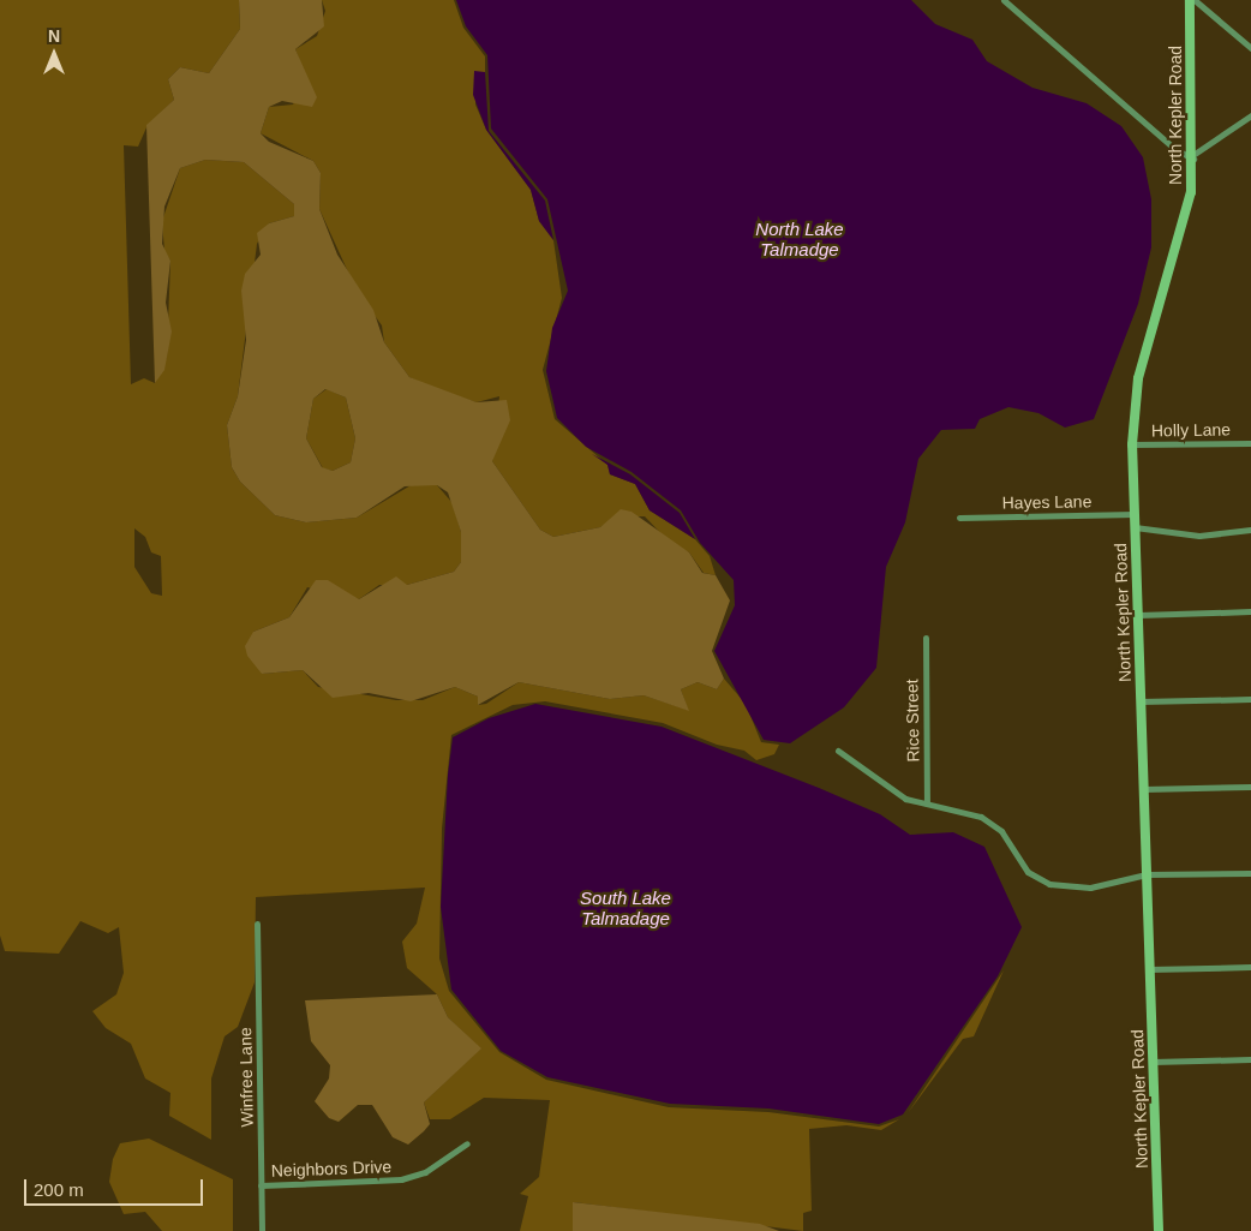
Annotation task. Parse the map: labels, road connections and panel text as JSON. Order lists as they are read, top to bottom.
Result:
{
  "streets": {
    "main road": ["North Kepler Road"],
    "street": [
      "Holly Lane",
      "Hayes Lane",
      "Rice Street",
      "Winfree Lane",
      "Neighbors Drive"
    ]
  },
  "crossings": [
    ["North Kepler Road", "Holly Lane"],
    ["North Kepler Road", "Hayes Lane"],
    ["Winfree Lane", "Neighbors Drive"]
  ],
  "water": ["North Lake Talmadge", "South Lake Talmadage"],
  "scale_bar": "200 m",
  "north": "top"
}
